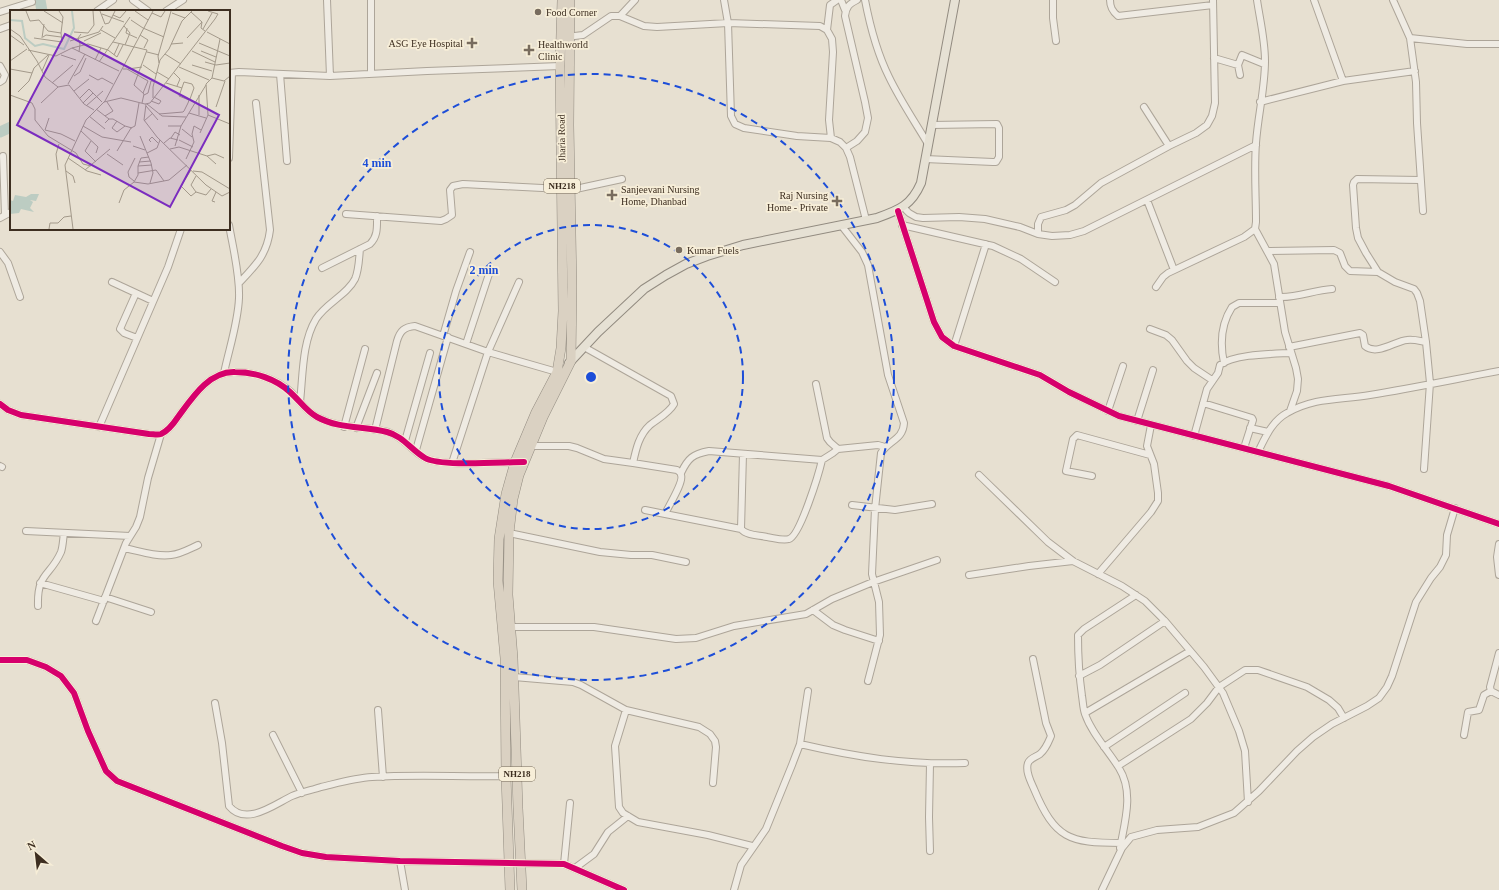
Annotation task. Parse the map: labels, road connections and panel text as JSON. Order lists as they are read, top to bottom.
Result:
{
  "streets": {
    "highway": ["Jharia Road", "NH218"]
  },
  "crossings": [
    ["Jharia Road", "NH218"]
  ],
  "places": {
    "other": ["Food Corner", "Kumar Fuels"],
    "health": [
      "ASG Eye Hospital",
      "Healthworld Clinic",
      "Sanjeevani Nursing Home, Dhanbad",
      "Raj Nursing Home - Private"
    ]
  },
  "north": "top left",
  "rings": ["4 min", "2 min"]
}
